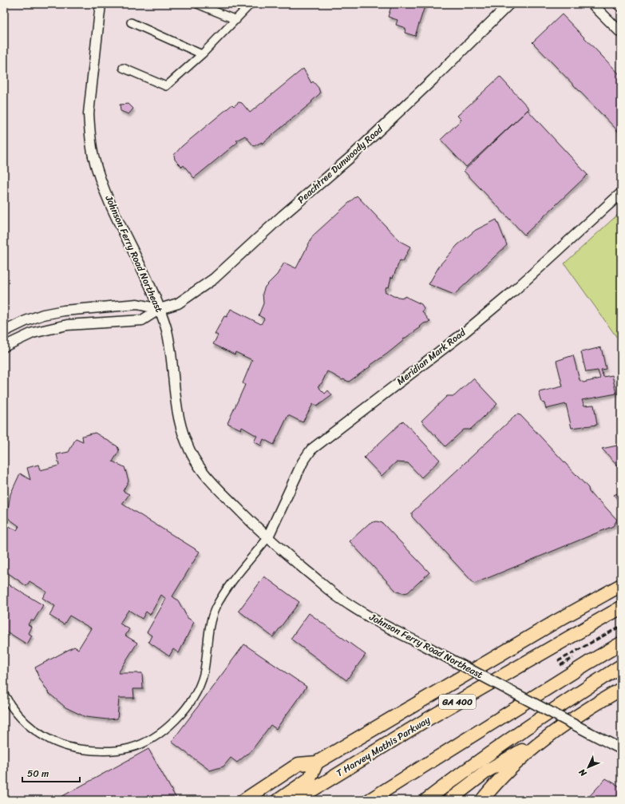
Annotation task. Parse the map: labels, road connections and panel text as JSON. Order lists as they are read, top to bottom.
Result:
{
  "streets": {
    "highway": ["GA 400", "T Harvey Mathis Parkway"],
    "main road": ["Peachtree Dunwoody Road", "Johnson Ferry Road Northeast", "Meridian Mark Road"]
  },
  "crossings": [
    ["Peachtree Dunwoody Road", "Johnson Ferry Road Northeast"],
    ["Johnson Ferry Road Northeast", "Meridian Mark Road"]
  ],
  "scale_bar": "50 m",
  "north": "bottom left"
}
